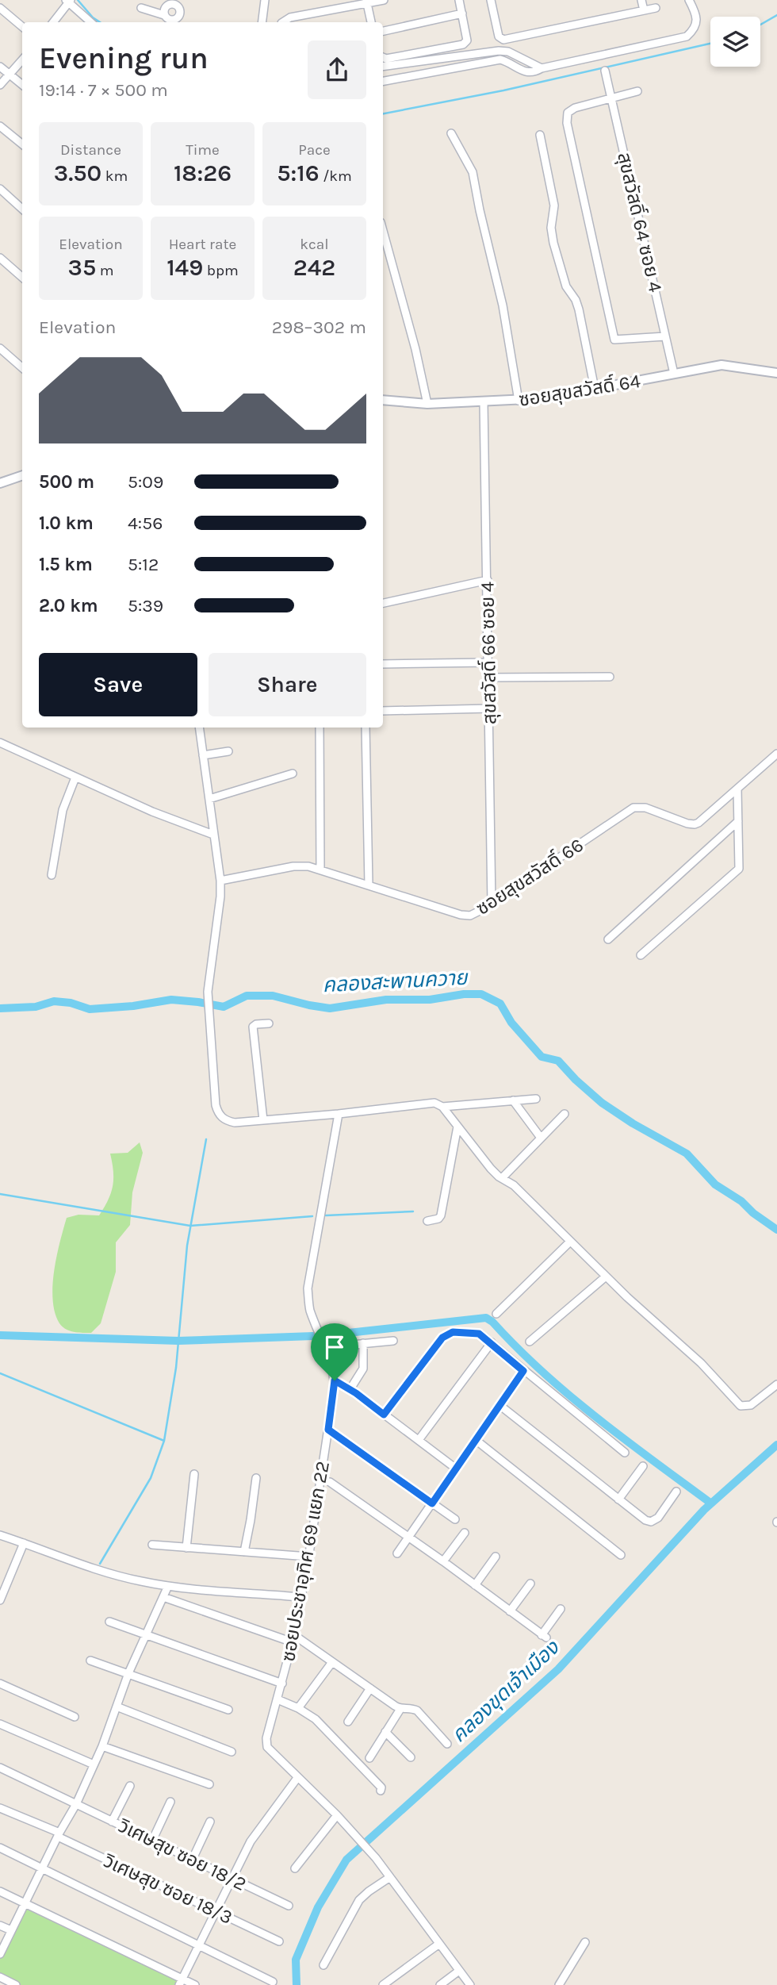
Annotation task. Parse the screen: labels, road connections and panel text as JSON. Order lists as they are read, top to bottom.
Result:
{
  "streets": {
    "street": [
      "สุขสวัสดิ์ 64 ซอย 4",
      "ซอยสุขสวัสดิ์ 64",
      "สุขสวัสดิ์ 66 ซอย 4",
      "ซอยสุขสวัสดิ์ 66",
      "ซอยประชาอุทิศ 69 แยก 22",
      "วิเศษสุข ซอย 18/2",
      "วิเศษสุข ซอย 18/3"
    ]
  },
  "crossings": [
    ["สุขสวัสดิ์ 64 ซอย 4", "ซอยสุขสวัสดิ์ 64"],
    ["ซอยสุขสวัสดิ์ 64", "สุขสวัสดิ์ 66 ซอย 4"],
    ["สุขสวัสดิ์ 66 ซอย 4", "ซอยสุขสวัสดิ์ 66"]
  ],
  "water": ["คลองสะพานควาย", "คลองขุดเจ้าเมือง"],
  "page": {
    "heading": ["Evening run", "19:14 · 7 × 500 m"],
    "stats": [
      ["Distance", "3.50 km"],
      ["Time", "18:26"],
      ["Pace", "5:16 /km"],
      ["Elevation", "35 m"],
      ["Heart rate", "149 bpm"],
      ["kcal", "242"]
    ],
    "chart": ["Elevation", "298–302 m"],
    "list": [
      {
        "name": "500 m",
        "note": "5:09"
      },
      {
        "name": "1.0 km",
        "note": "4:56"
      },
      {
        "name": "1.5 km",
        "note": "5:12"
      },
      {
        "name": "2.0 km",
        "note": "5:39"
      }
    ],
    "buttons": ["Save", "Share"]
  }
}
